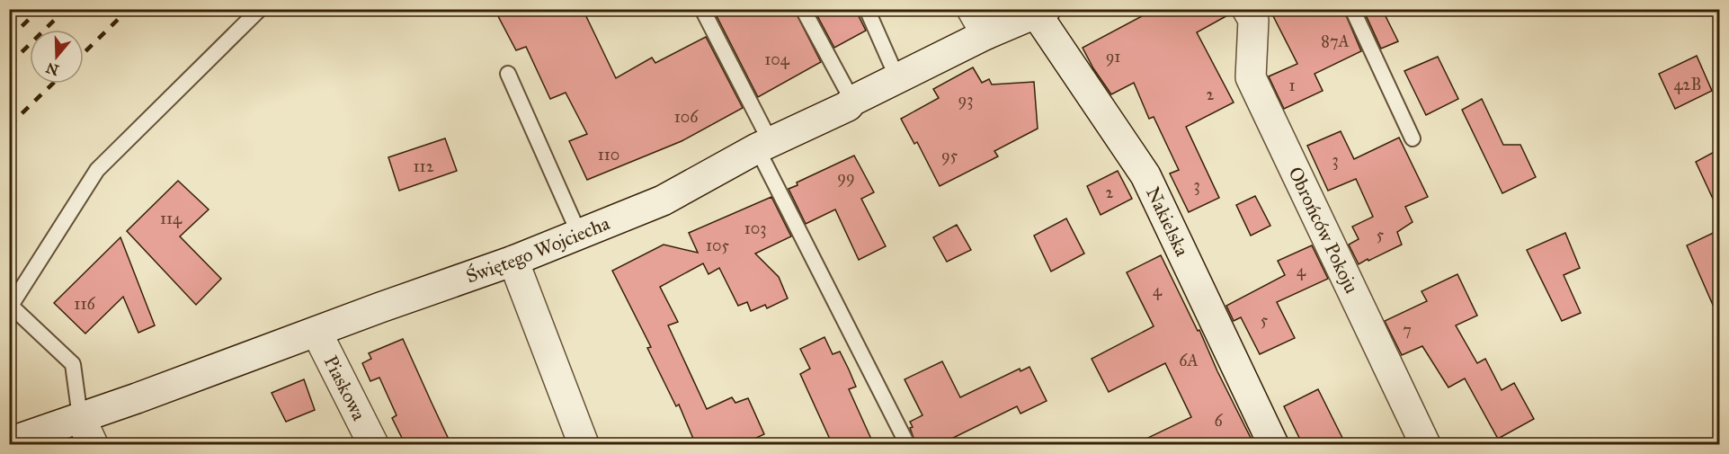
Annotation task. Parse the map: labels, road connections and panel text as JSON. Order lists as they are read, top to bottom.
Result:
{
  "streets": {
    "street": [
      "Nakielska",
      "Obrońców Pokoju",
      "Świętego Wojciecha",
      "Piaskowa"
    ]
  },
  "crossings": [
    ["Nakielska", "Świętego Wojciecha"],
    ["Świętego Wojciecha", "Piaskowa"]
  ],
  "house_numbers": [
    "87A",
    "91",
    "104",
    "42B",
    "1",
    "2",
    "93",
    "106",
    "110",
    "95",
    "3",
    "112",
    "99",
    "3",
    "2",
    "114",
    "103",
    "5",
    "105",
    "4",
    "4",
    "116",
    "5",
    "7",
    "6A",
    "6"
  ],
  "north": "bottom"
}
